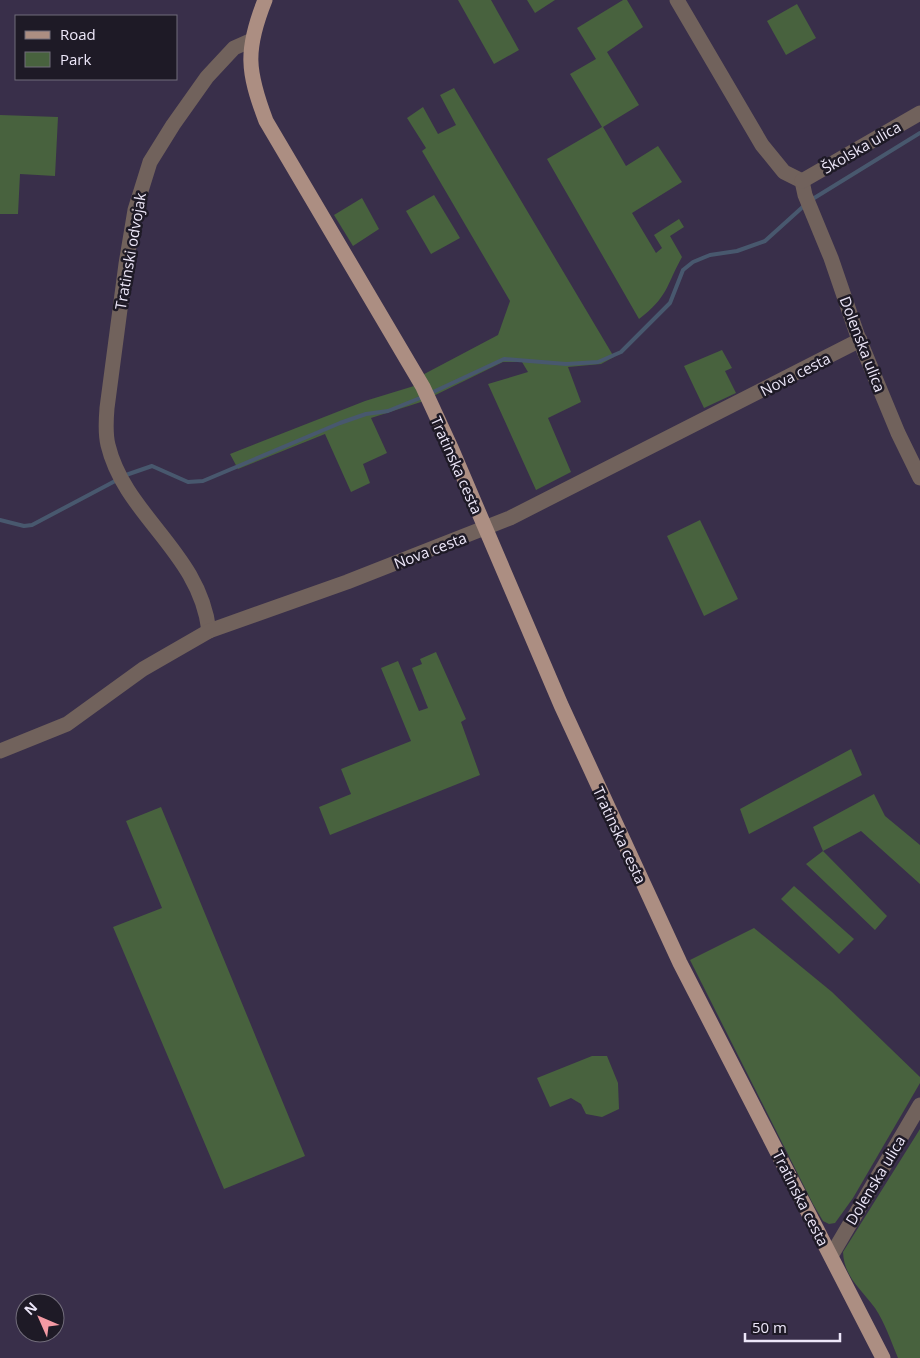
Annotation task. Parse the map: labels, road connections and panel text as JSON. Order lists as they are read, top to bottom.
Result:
{
  "streets": {
    "main road": ["Tratinska cesta"],
    "street": [
      "Školska ulica",
      "Tratinski odvojak",
      "Dolenska ulica",
      "Nova cesta"
    ]
  },
  "crossings": [
    ["Školska ulica", "Dolenska ulica"],
    ["Tratinski odvojak", "Nova cesta"],
    ["Tratinski odvojak", "Tratinska cesta"],
    ["Dolenska ulica", "Nova cesta"],
    ["Dolenska ulica", "Tratinska cesta"],
    ["Nova cesta", "Tratinska cesta"]
  ],
  "legend": ["Road", "Park"],
  "scale_bar": "50 m",
  "north": "top left"
}
